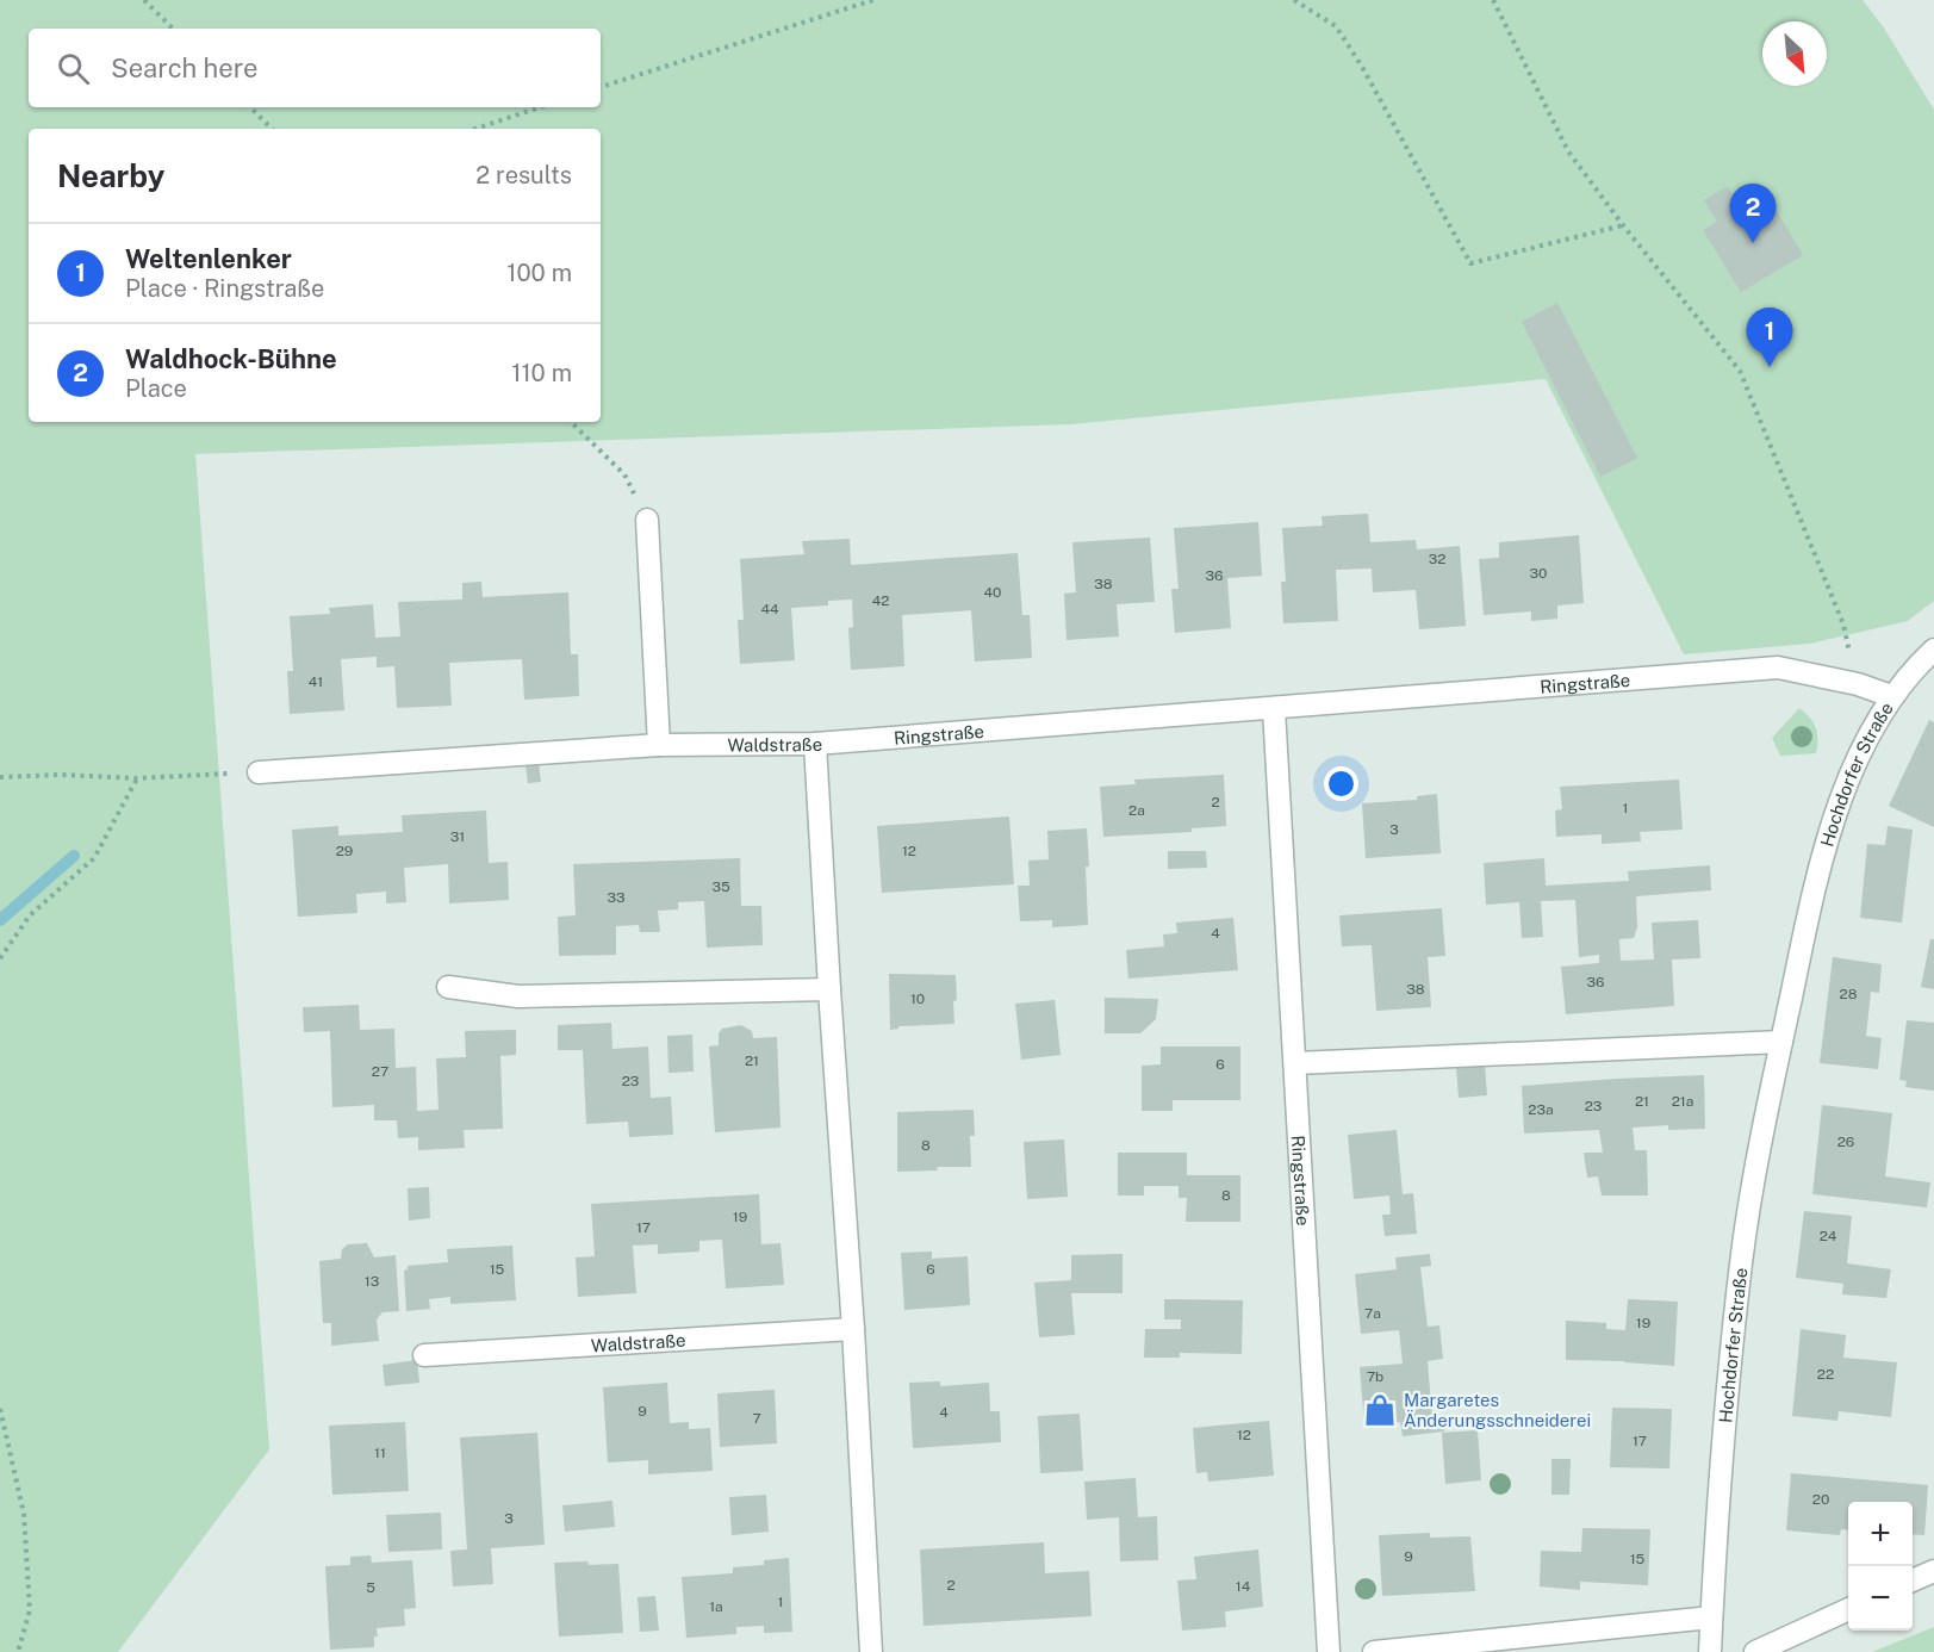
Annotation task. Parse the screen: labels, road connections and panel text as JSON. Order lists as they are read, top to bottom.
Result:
{
  "streets": {
    "street": ["Ringstraße", "Waldstraße", "Hochdorfer Straße"]
  },
  "crossings": [
    ["Ringstraße", "Waldstraße"],
    ["Ringstraße", "Hochdorfer Straße"]
  ],
  "places": {
    "shop": ["Margaretes Änderungsschneiderei"]
  },
  "house_numbers": [
    "32",
    "30",
    "36",
    "38",
    "40",
    "42",
    "44",
    "41",
    "2",
    "1",
    "2a",
    "3",
    "31",
    "29",
    "12",
    "35",
    "33",
    "4",
    "36",
    "38",
    "28",
    "10",
    "21",
    "6",
    "27",
    "23",
    "21",
    "21a",
    "23",
    "23a",
    "26",
    "8",
    "8",
    "19",
    "17",
    "24",
    "15",
    "6",
    "13",
    "7a",
    "19",
    "22",
    "7b",
    "9",
    "4",
    "7",
    "12",
    "17",
    "11",
    "20",
    "3",
    "9",
    "15",
    "2",
    "14",
    "5",
    "1",
    "1a"
  ],
  "north": "bottom right",
  "page": {
    "search": "Search here",
    "heading": ["Nearby", "2 results"],
    "pins": ["2", "1"],
    "list": [
      {
        "mark": "1",
        "name": "Weltenlenker",
        "note": "Place · Ringstraße",
        "value": "100 m"
      },
      {
        "mark": "2",
        "name": "Waldhock-Bühne",
        "note": "Place",
        "value": "110 m"
      }
    ],
    "map_buttons": ["+", "−"]
  }
}
